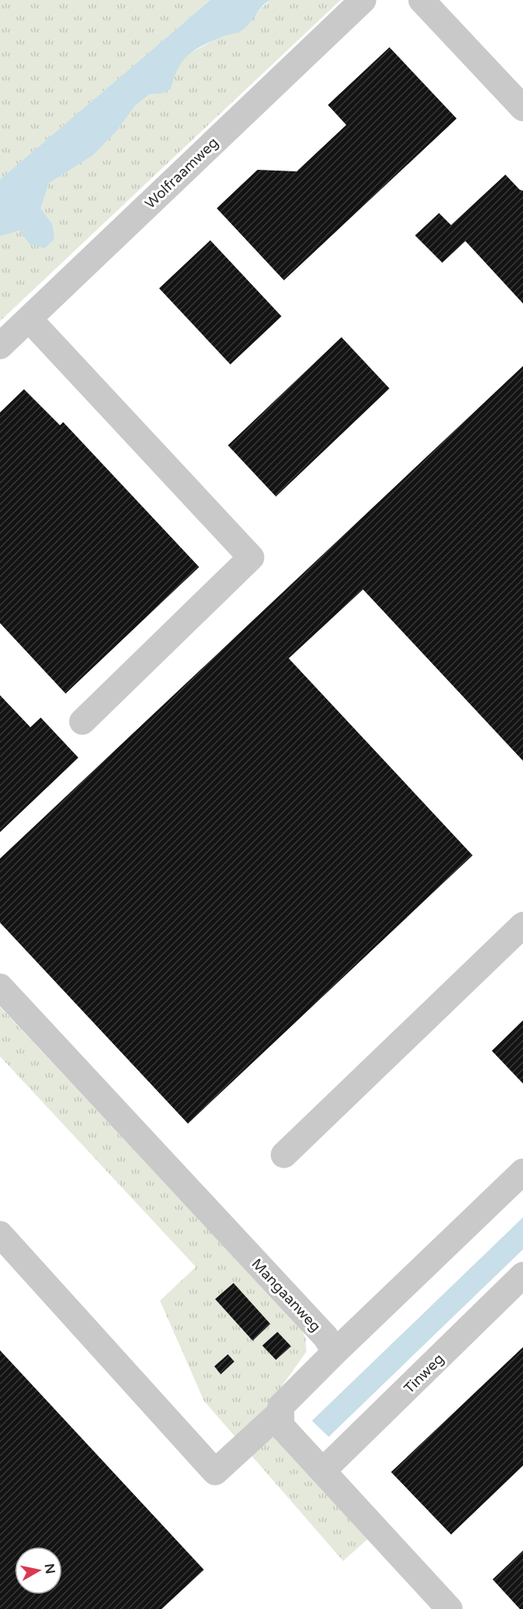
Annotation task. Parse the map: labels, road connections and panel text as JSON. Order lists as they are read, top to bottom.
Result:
{
  "streets": {
    "street": ["Wolfraamweg", "Mangaanweg", "Tinweg"]
  },
  "north": "right"
}
